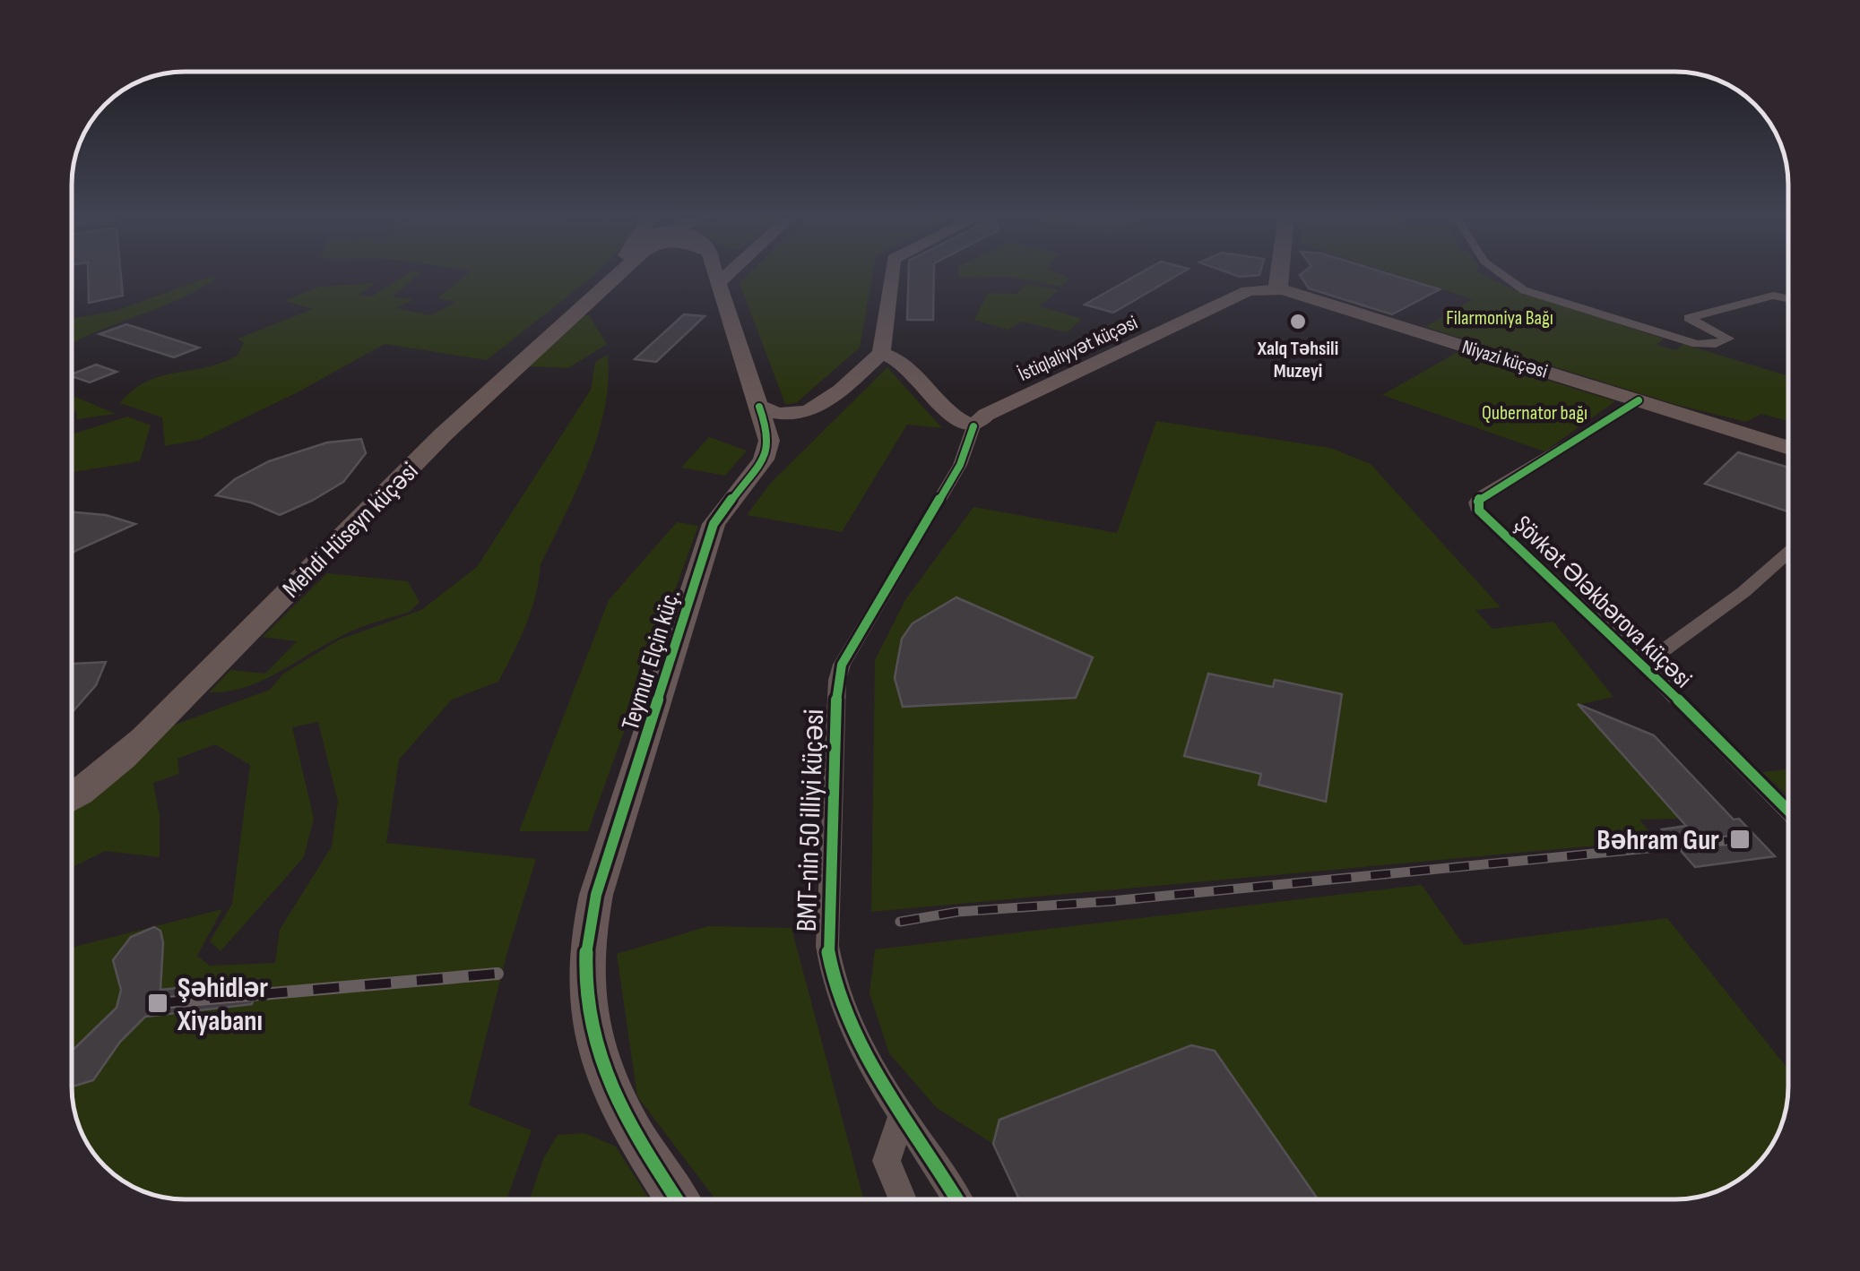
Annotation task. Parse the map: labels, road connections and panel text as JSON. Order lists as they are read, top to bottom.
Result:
{
  "streets": {
    "main road": [
      "İstiqlaliyyət küçəsi",
      "Niyazi küçəsi",
      "Mehdi Hüseyn küçəsi",
      "Teymur Elçin küç."
    ],
    "street": ["Şövkət Ələkbərova küçəsi", "BMT-nin 50 illiyi küçəsi"]
  },
  "crossings": [
    ["İstiqlaliyyət küçəsi", "Niyazi küçəsi"],
    ["İstiqlaliyyət küçəsi", "BMT-nin 50 illiyi küçəsi"],
    ["Niyazi küçəsi", "Şövkət Ələkbərova küçəsi"]
  ],
  "parks": ["Filarmoniya Bağı", "Qubernator bağı"],
  "places": {
    "other": ["Xalq Təhsili Muzeyi"],
    "transit": ["Bəhram Gur", "Şəhidlər Xiyabanı"]
  }
}
